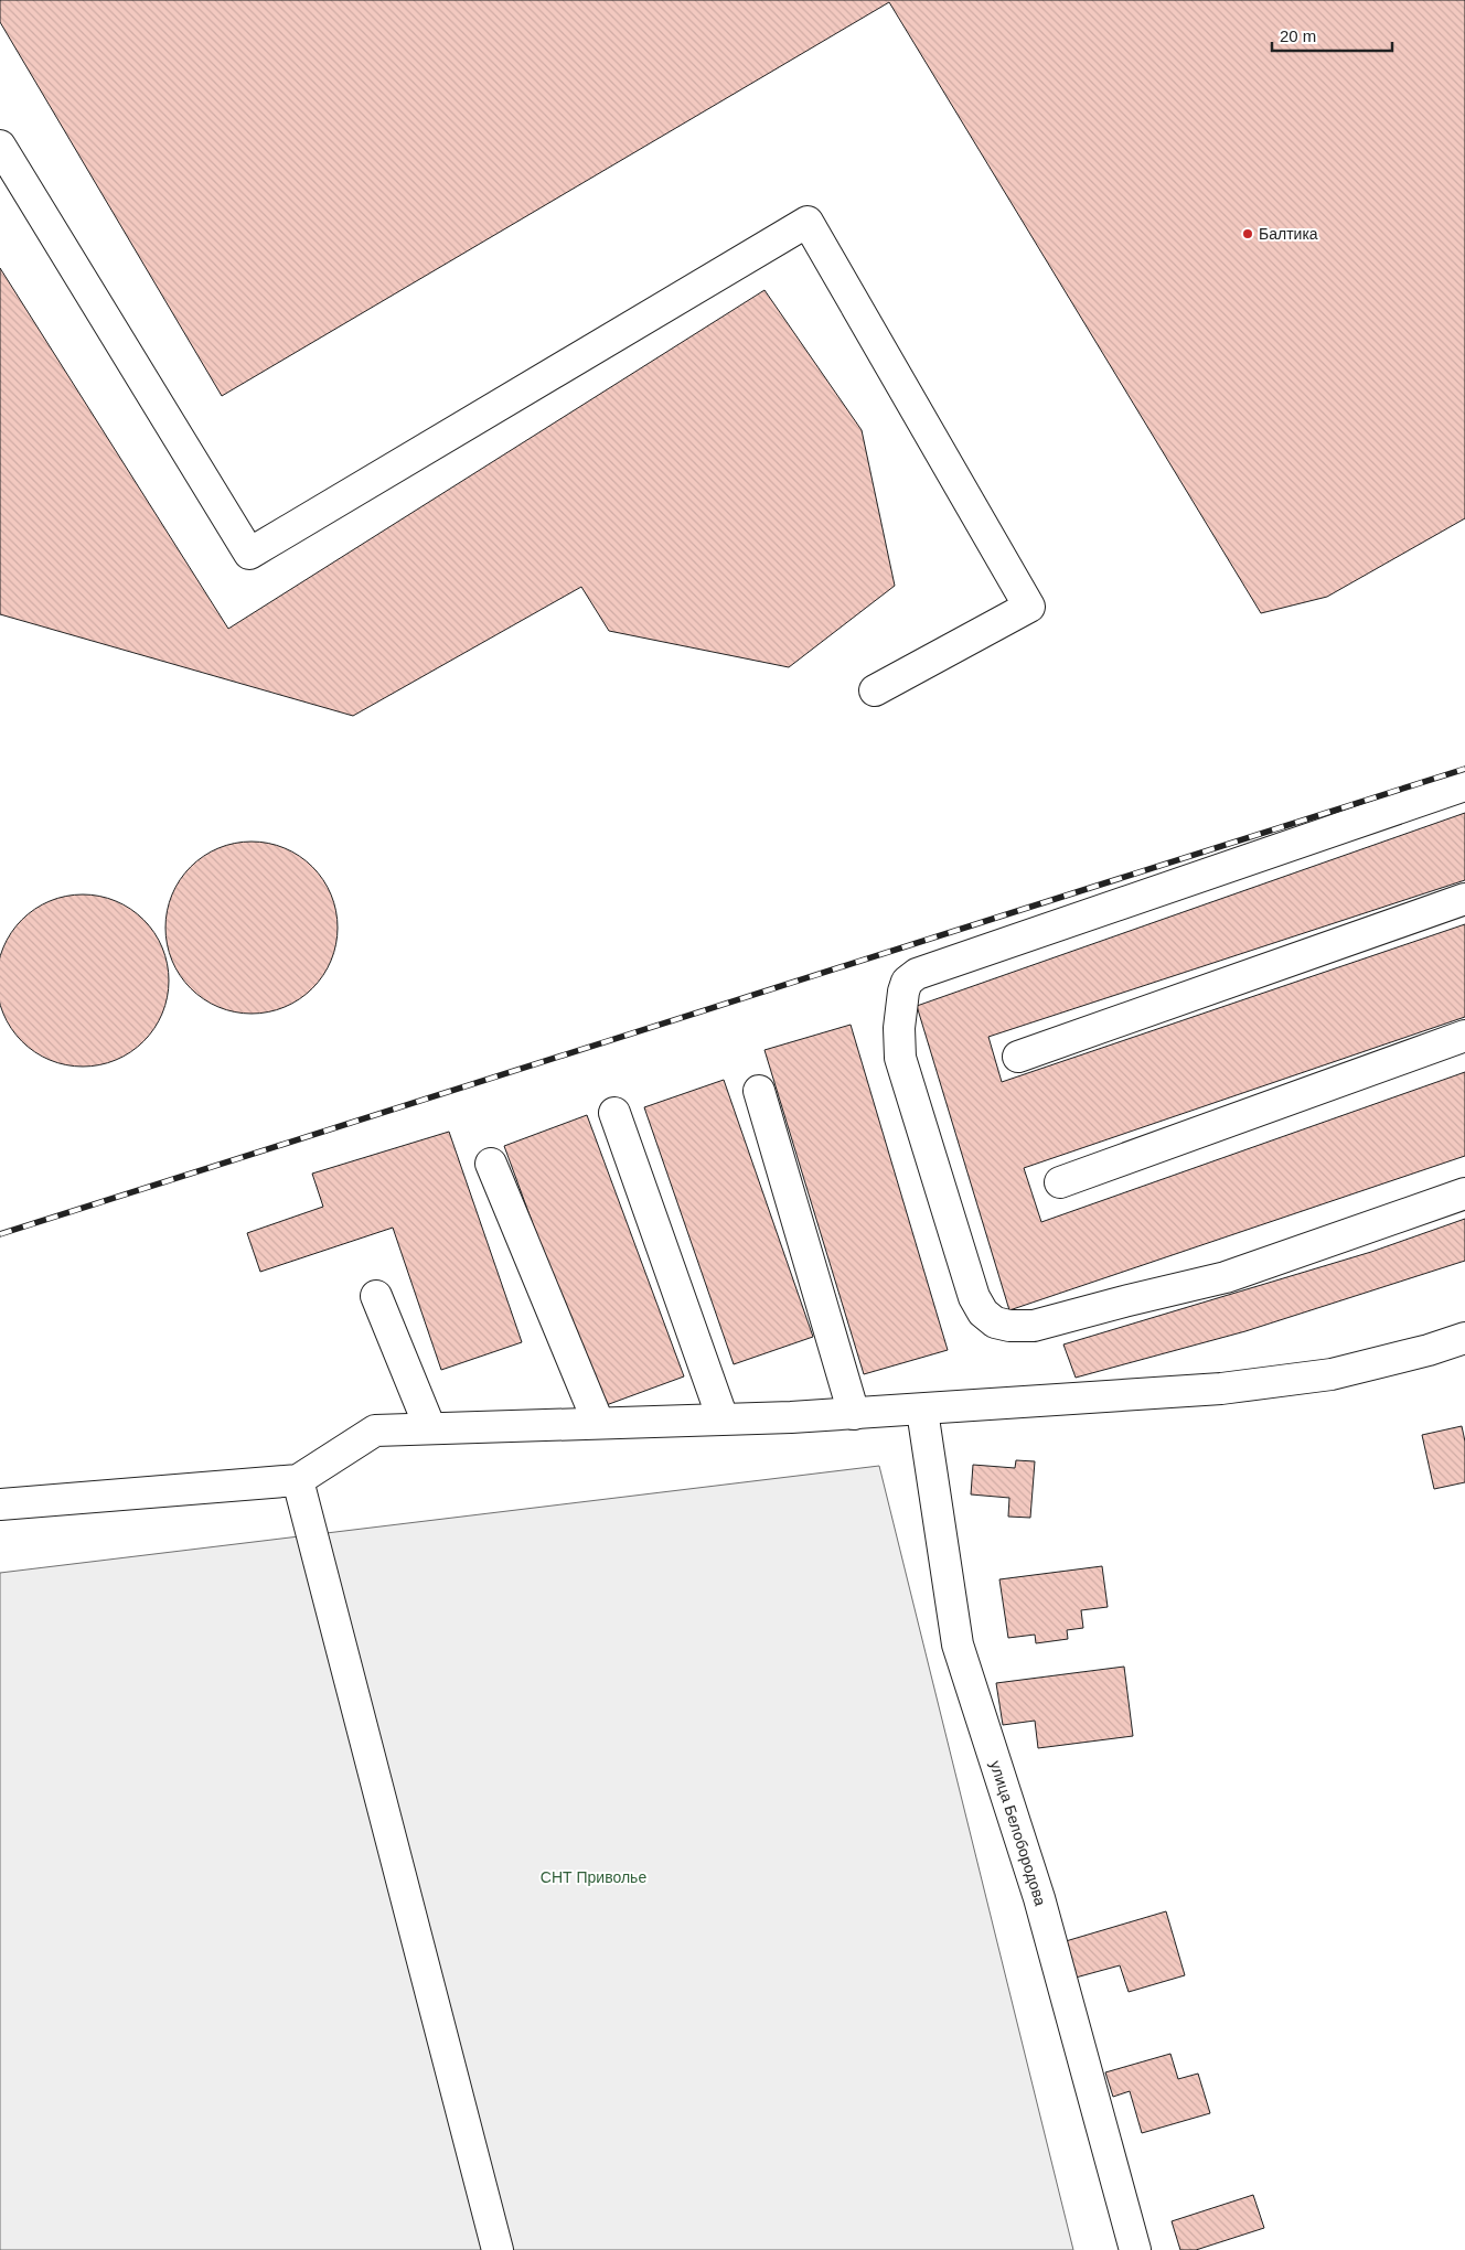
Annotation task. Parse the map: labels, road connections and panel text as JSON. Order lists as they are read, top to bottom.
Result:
{
  "streets": {
    "street": ["улица Белобородова"]
  },
  "parks": ["СНТ Приволье"],
  "places": ["Балтика"],
  "scale_bar": "20 m"
}
